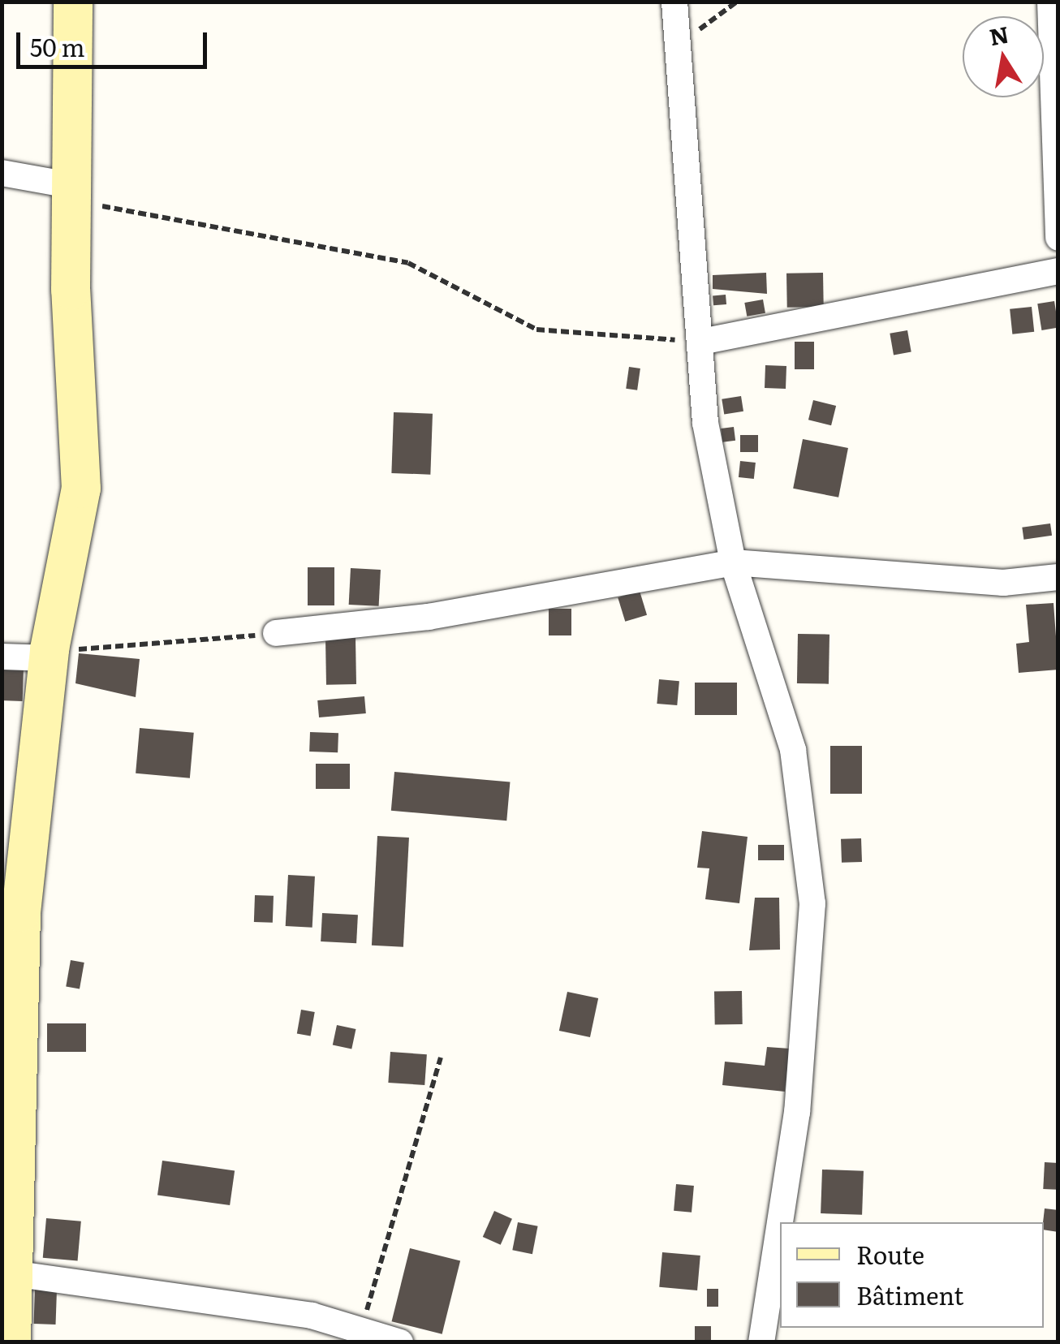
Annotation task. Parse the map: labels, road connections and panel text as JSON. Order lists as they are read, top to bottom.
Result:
{
  "legend": ["Route", "Bâtiment"],
  "scale_bar": "50 m",
  "north": "top"
}
